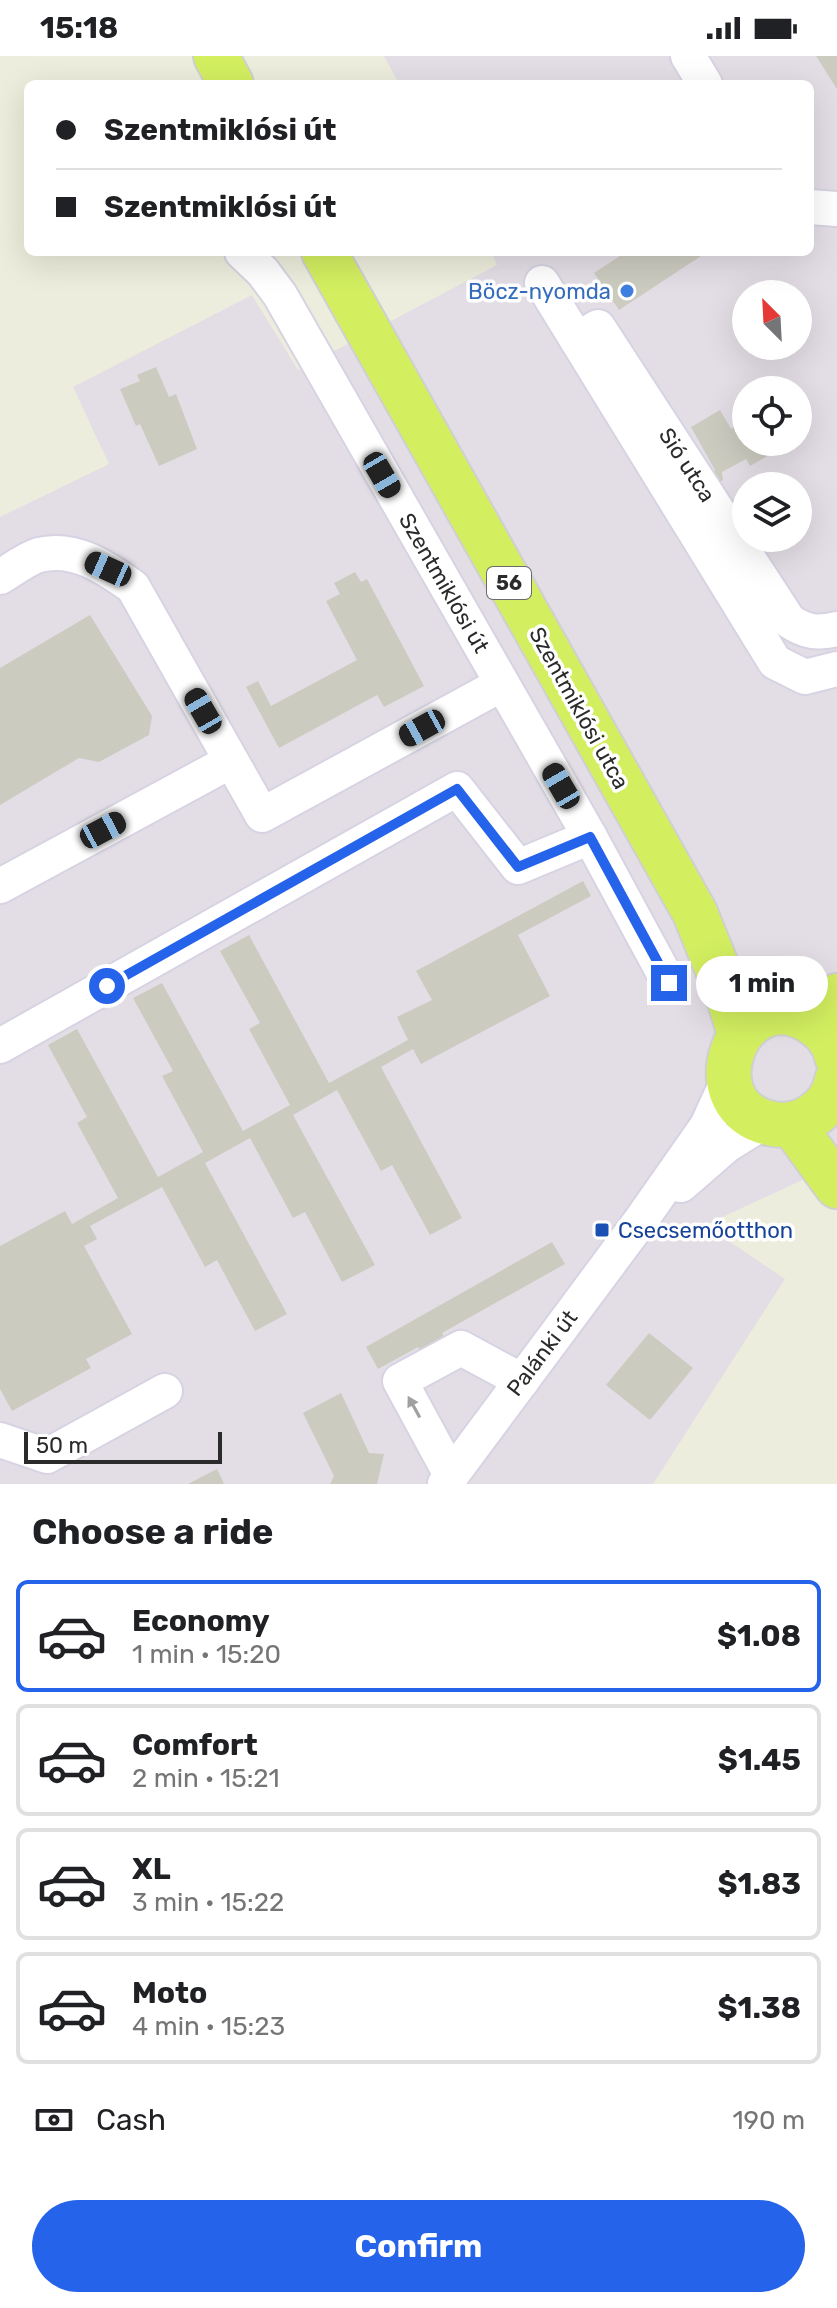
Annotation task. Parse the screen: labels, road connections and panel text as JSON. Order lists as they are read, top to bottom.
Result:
{
  "streets": {
    "main road": ["56", "Szentmiklósi utca"],
    "street": ["Sió utca", "Szentmiklósi út", "Palánki út"]
  },
  "crossings": [
    ["56", "Szentmiklósi utca"]
  ],
  "places": {
    "other": ["Böcz-nyomda"],
    "transit": ["Csecsemőotthon"]
  },
  "scale_bar": "50 m",
  "north": "top left",
  "page": {
    "status": "15:18",
    "banner": ["Szentmiklósi út", "Szentmiklósi út"],
    "bubble": "1 min",
    "scale": "50 m",
    "heading": "Choose a ride",
    "list": [
      {
        "name": "Economy",
        "note": "1 min · 15:20",
        "value": "$1.08"
      },
      {
        "name": "Comfort",
        "note": "2 min · 15:21",
        "value": "$1.45"
      },
      {
        "name": "XL",
        "note": "3 min · 15:22",
        "value": "$1.83"
      },
      {
        "name": "Moto",
        "note": "4 min · 15:23",
        "value": "$1.38"
      }
    ],
    "pay": ["Cash", "190 m"],
    "buttons": "Confirm"
  }
}
